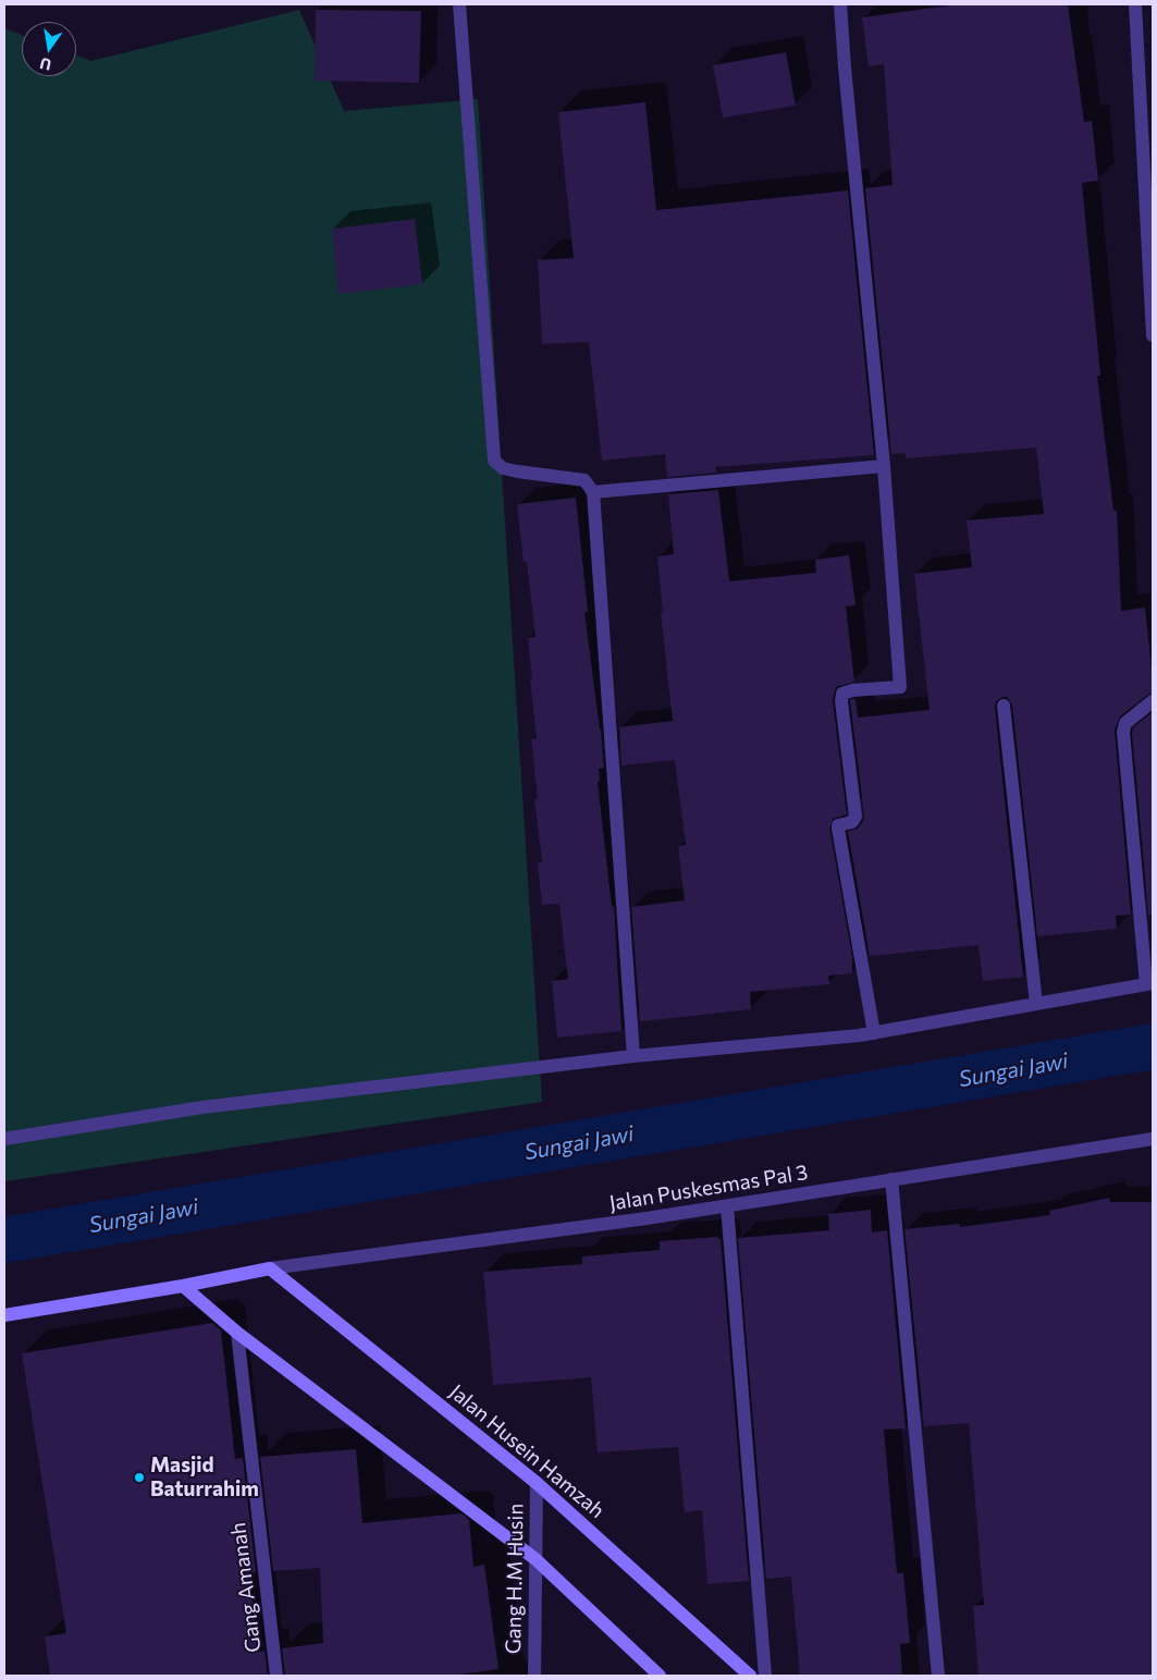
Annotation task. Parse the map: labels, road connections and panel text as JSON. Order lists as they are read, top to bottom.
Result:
{
  "streets": {
    "street": [
      "Jalan Puskesmas Pal 3",
      "Jalan Husein Hamzah",
      "Gang H.M Husin",
      "Gang Amanah"
    ]
  },
  "crossings": [
    ["Jalan Puskesmas Pal 3", "Jalan Husein Hamzah"],
    ["Jalan Husein Hamzah", "Gang H.M Husin"]
  ],
  "water": ["Sungai Jawi"],
  "places": ["Masjid Baturrahim"],
  "north": "bottom"
}
